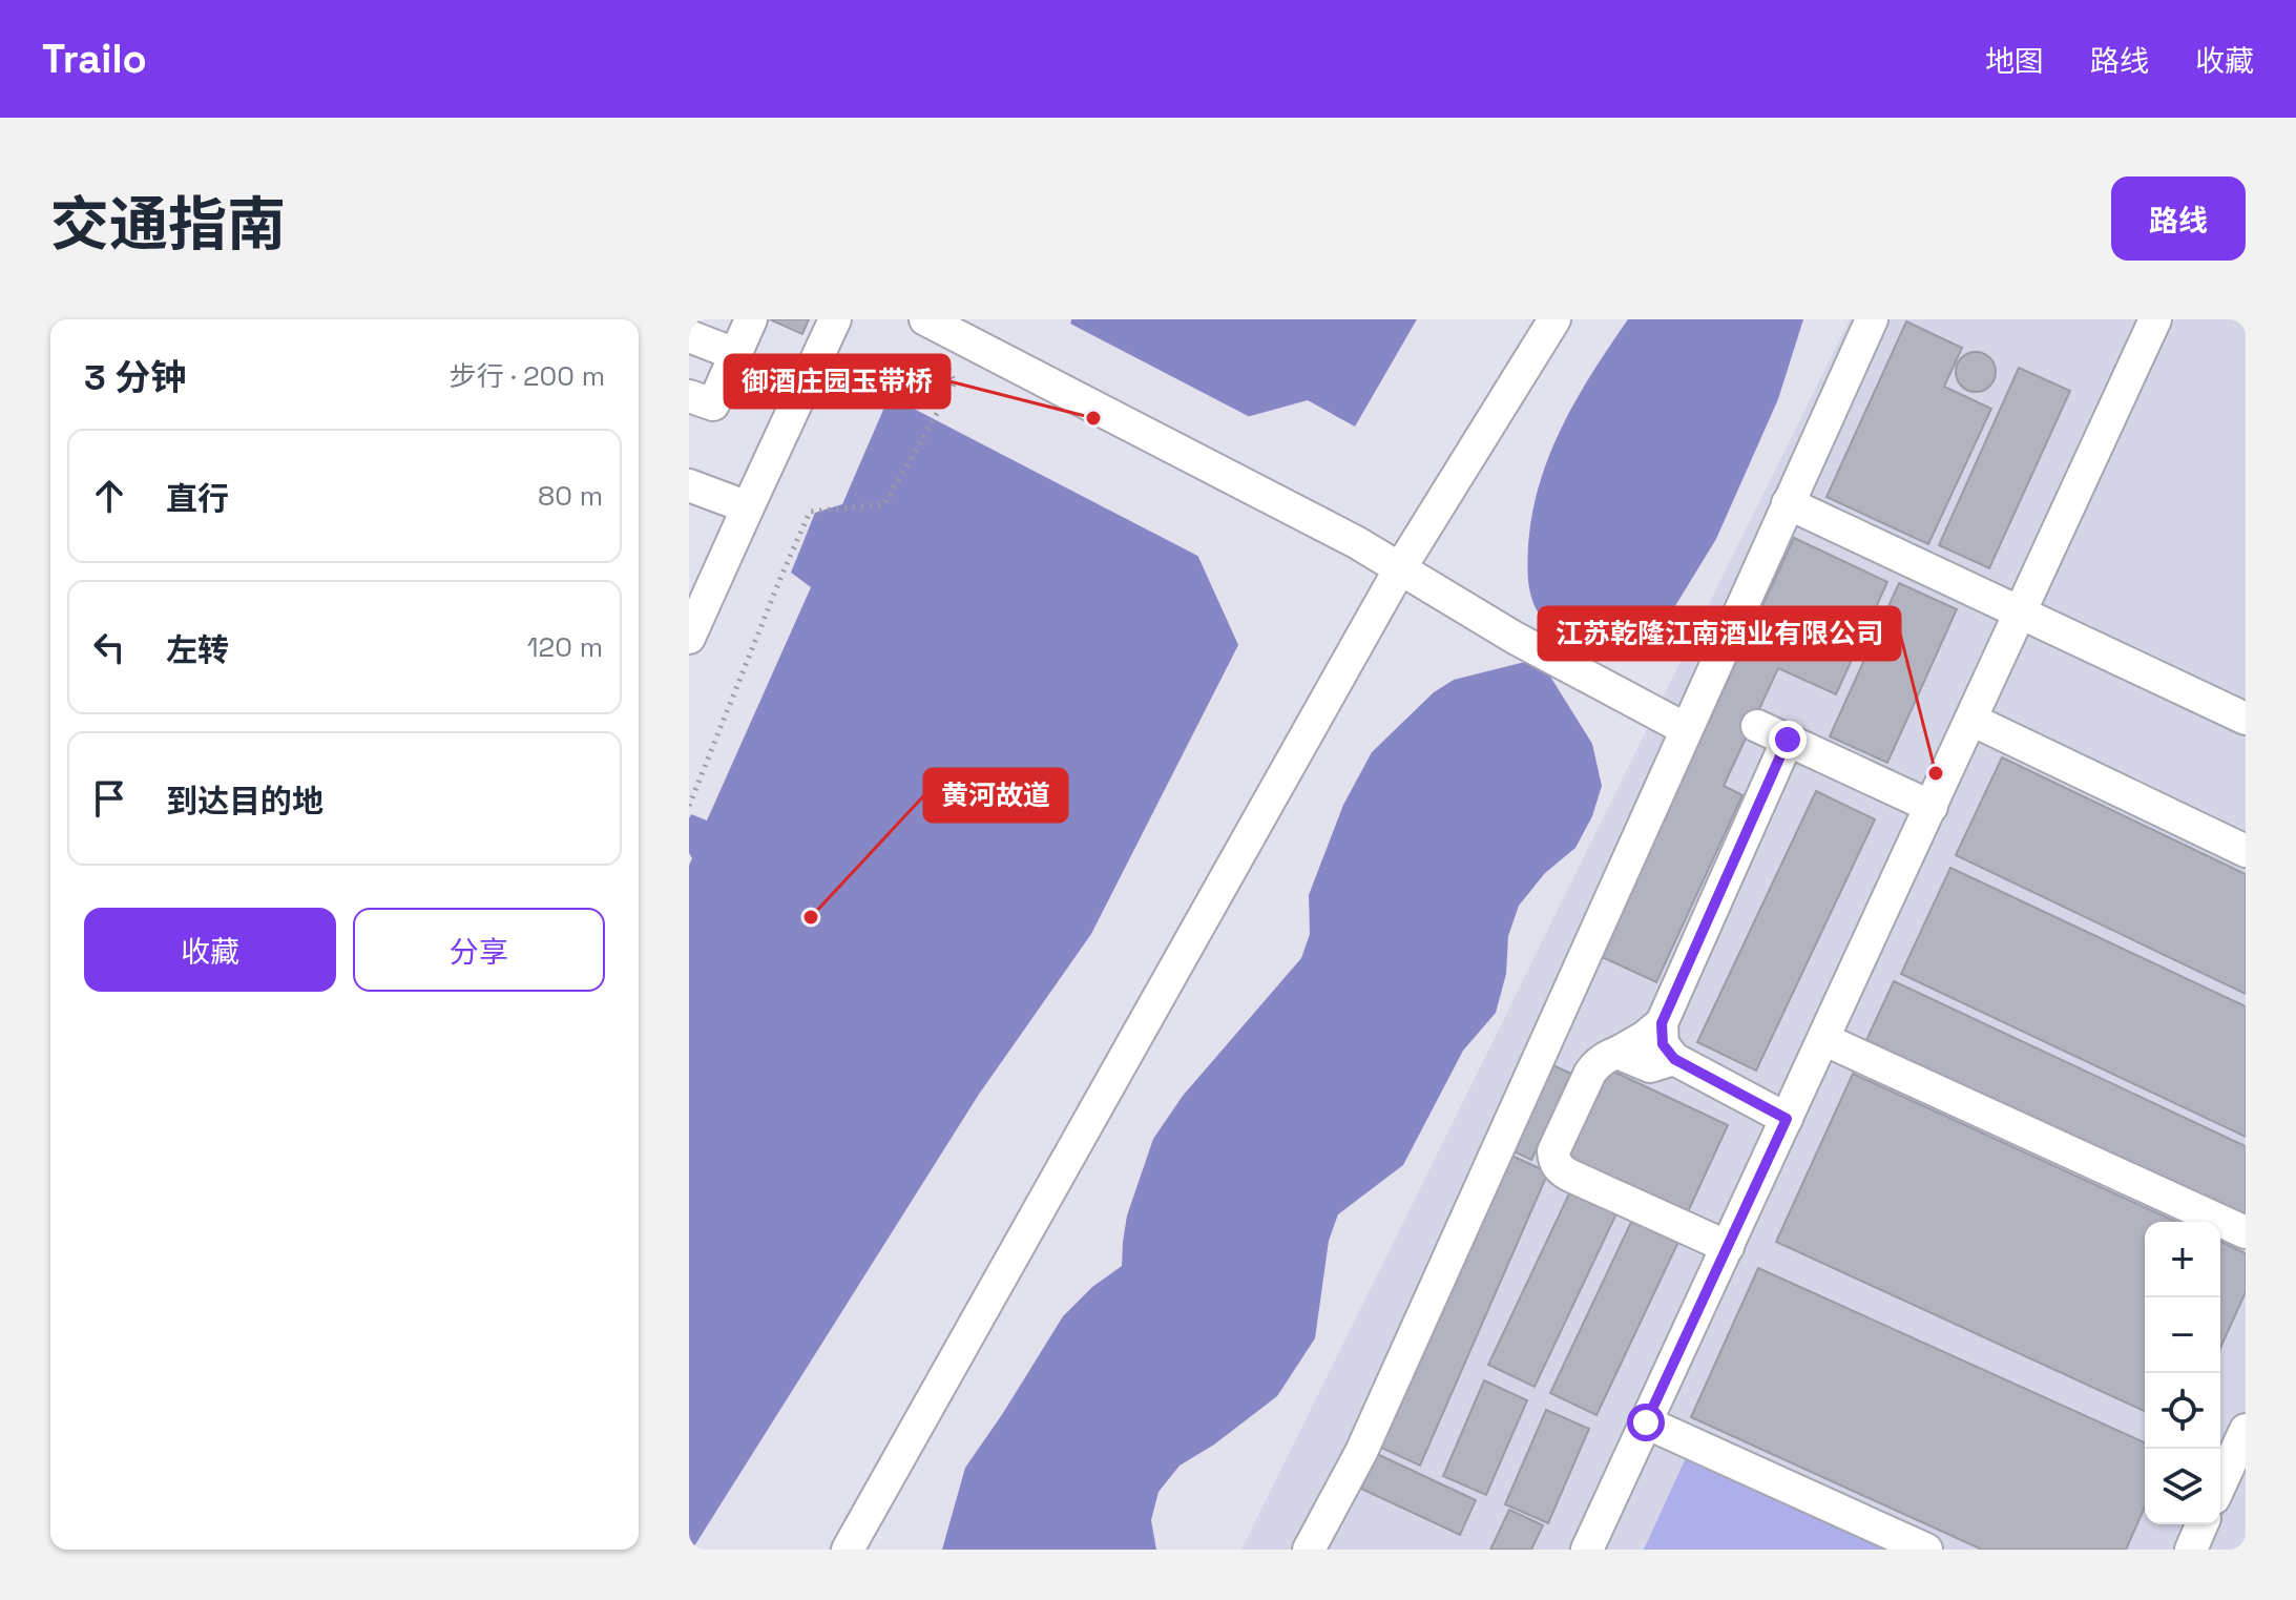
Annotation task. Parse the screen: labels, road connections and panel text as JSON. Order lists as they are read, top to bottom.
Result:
{
  "places": ["御酒庄园玉带桥", "江苏乾隆江南酒业有限公司", "黄河故道"],
  "page": {
    "header": "Trailo",
    "nav": ["地图", "路线", "收藏"],
    "title": "交通指南",
    "buttons": [
      "路线",
      ["收藏", "分享"]
    ],
    "heading": ["3 分钟", "步行 · 200 m"],
    "list": [
      ["直行", "80 m"],
      ["左转", "120 m"],
      "到达目的地"
    ],
    "map_buttons": ["+", "−"]
  }
}
